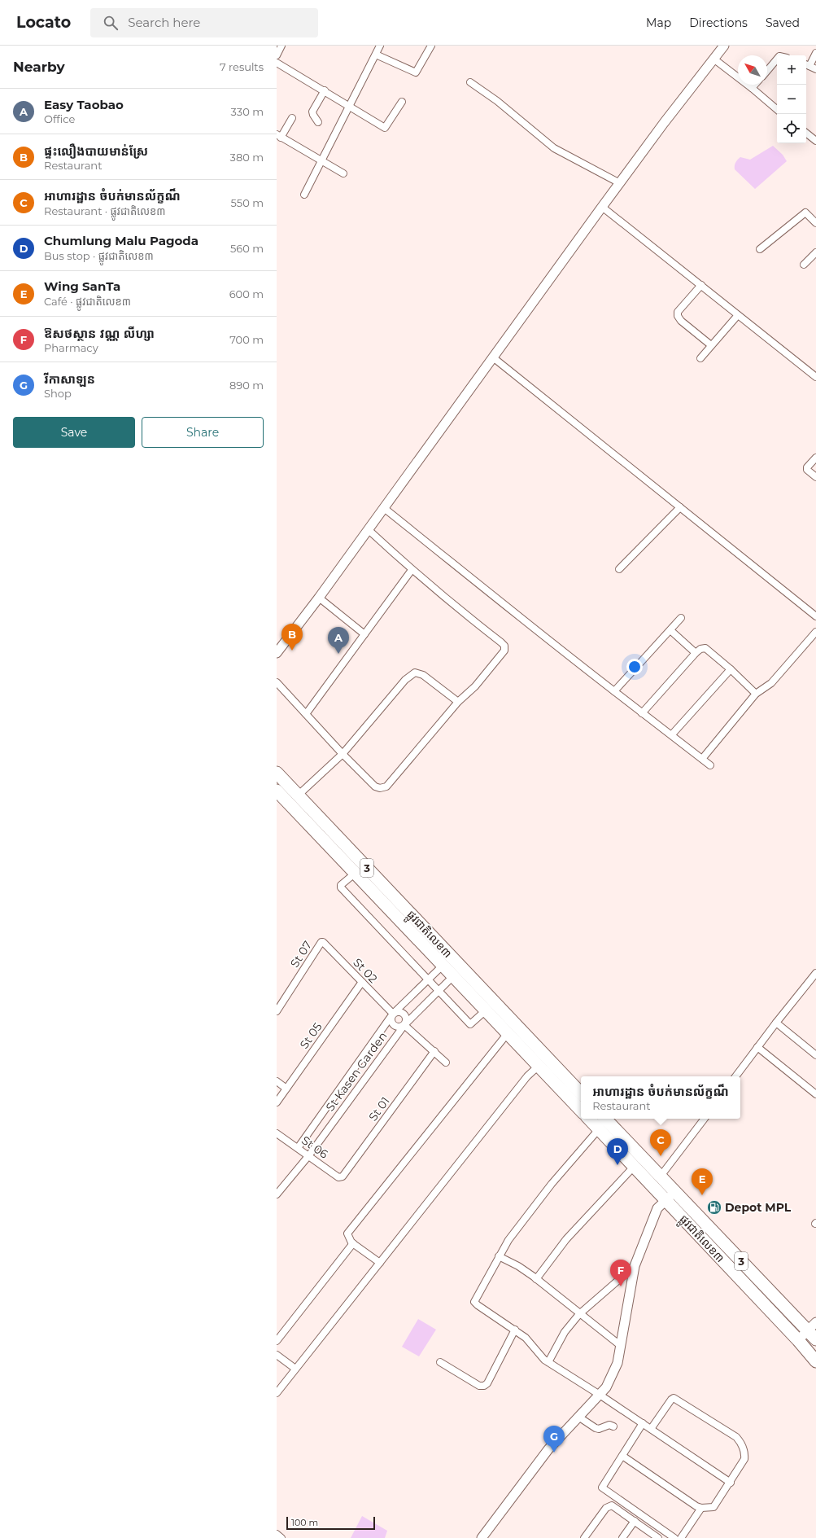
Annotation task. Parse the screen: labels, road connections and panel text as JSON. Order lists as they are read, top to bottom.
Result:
{
  "streets": {
    "highway": ["3", "ផ្លូវជាតិលេខ៣"],
    "street": [
      "St 07",
      "St 02",
      "St 05",
      "St Kasen Garden",
      "St 01",
      "St 06"
    ]
  },
  "crossings": [
    ["ផ្លូវជាតិលេខ៣", "St Kasen Garden"],
    ["St 07", "St 02"],
    ["St 02", "St 05"],
    ["St 02", "St Kasen Garden"],
    ["St Kasen Garden", "St 06"],
    ["St 01", "St 06"]
  ],
  "places": {
    "fuel station": ["Depot MPL"]
  },
  "scale_bar": "100 m",
  "north": "top left",
  "page": {
    "header": "Locato",
    "search": "Search here",
    "nav": ["Map", "Directions", "Saved"],
    "heading": ["Nearby", "7 results"],
    "map_buttons": ["+", "−"],
    "list": [
      {
        "mark": "A",
        "name": "Easy Taobao",
        "note": "Office",
        "value": "330 m"
      },
      {
        "mark": "B",
        "name": "ផ្ទះលឿងបាយមាន់ស្រែ",
        "note": "Restaurant",
        "value": "380 m"
      },
      {
        "mark": "C",
        "name": "អាហារដ្ឋាន ចំបក់មានល័ក្ខណ៏",
        "note": "Restaurant · ផ្លូវជាតិលេខ៣",
        "value": "550 m"
      },
      {
        "mark": "D",
        "name": "Chumlung Malu Pagoda",
        "note": "Bus stop · ផ្លូវជាតិលេខ៣",
        "value": "560 m"
      },
      {
        "mark": "E",
        "name": "Wing SanTa",
        "note": "Café · ផ្លូវជាតិលេខ៣",
        "value": "600 m"
      },
      {
        "mark": "F",
        "name": "ឱសថស្ថាន វណ្ណ លីហ្សា",
        "note": "Pharmacy",
        "value": "700 m"
      },
      {
        "mark": "G",
        "name": "រីកាសាឡន",
        "note": "Shop",
        "value": "890 m"
      }
    ],
    "buttons": ["Save", "Share"],
    "pins": [
      "B",
      "A",
      "C",
      "D",
      "E",
      "F",
      "G"
    ],
    "popup": ["អាហារដ្ឋាន ចំបក់មានល័ក្ខណ៏", "Restaurant"],
    "scale": "100 m"
  }
}
